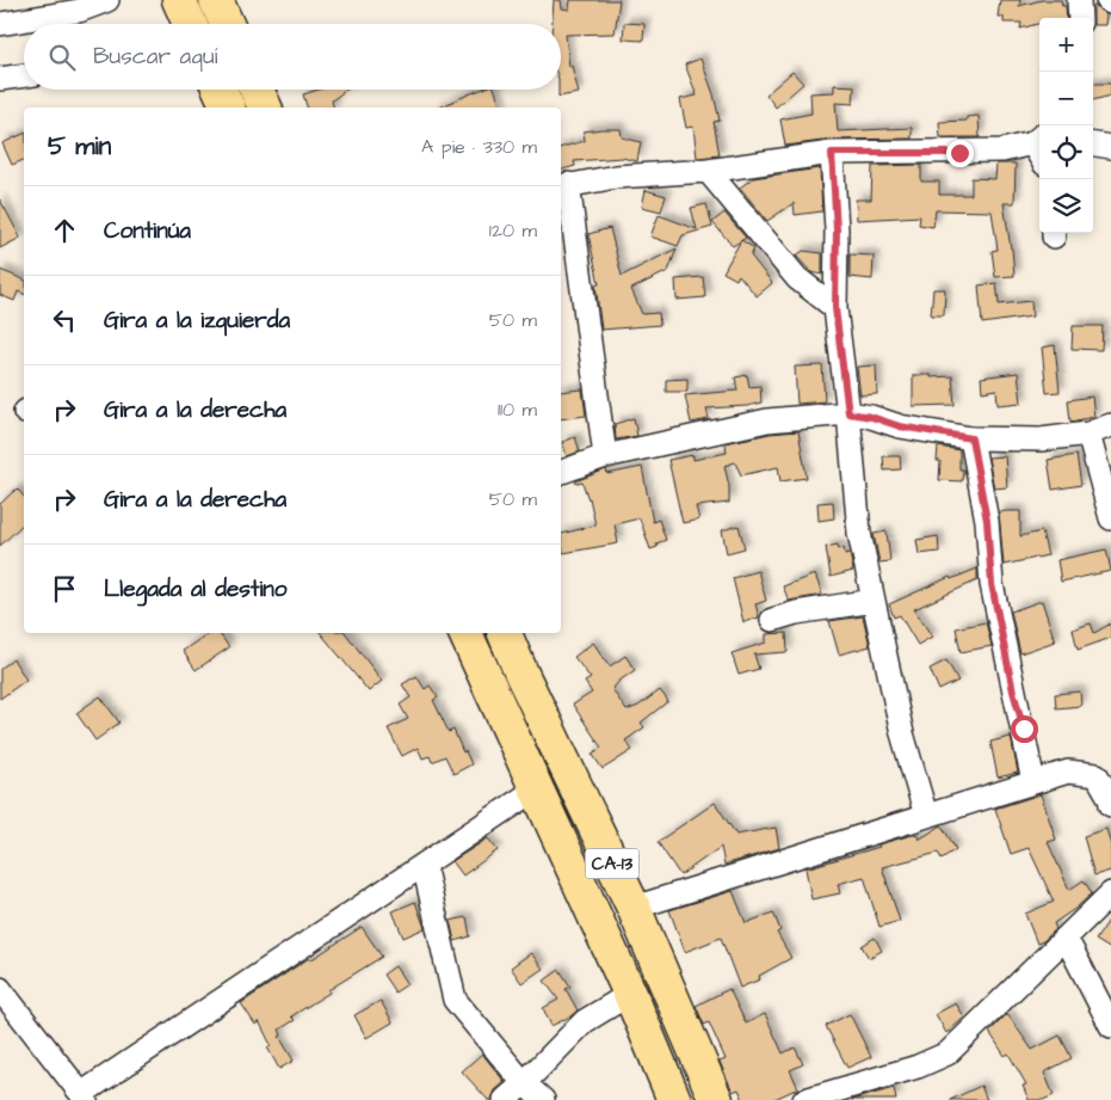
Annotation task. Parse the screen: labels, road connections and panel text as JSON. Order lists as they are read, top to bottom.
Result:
{
  "streets": {
    "highway": ["CA-13"]
  },
  "page": {
    "map_buttons": ["+", "−"],
    "search": "Buscar aquí",
    "heading": ["5 min", "A pie · 330 m"],
    "list": [
      ["Continúa", "120 m"],
      ["Gira a la izquierda", "50 m"],
      ["Gira a la derecha", "110 m"],
      ["Gira a la derecha", "50 m"],
      "Llegada al destino"
    ]
  }
}
